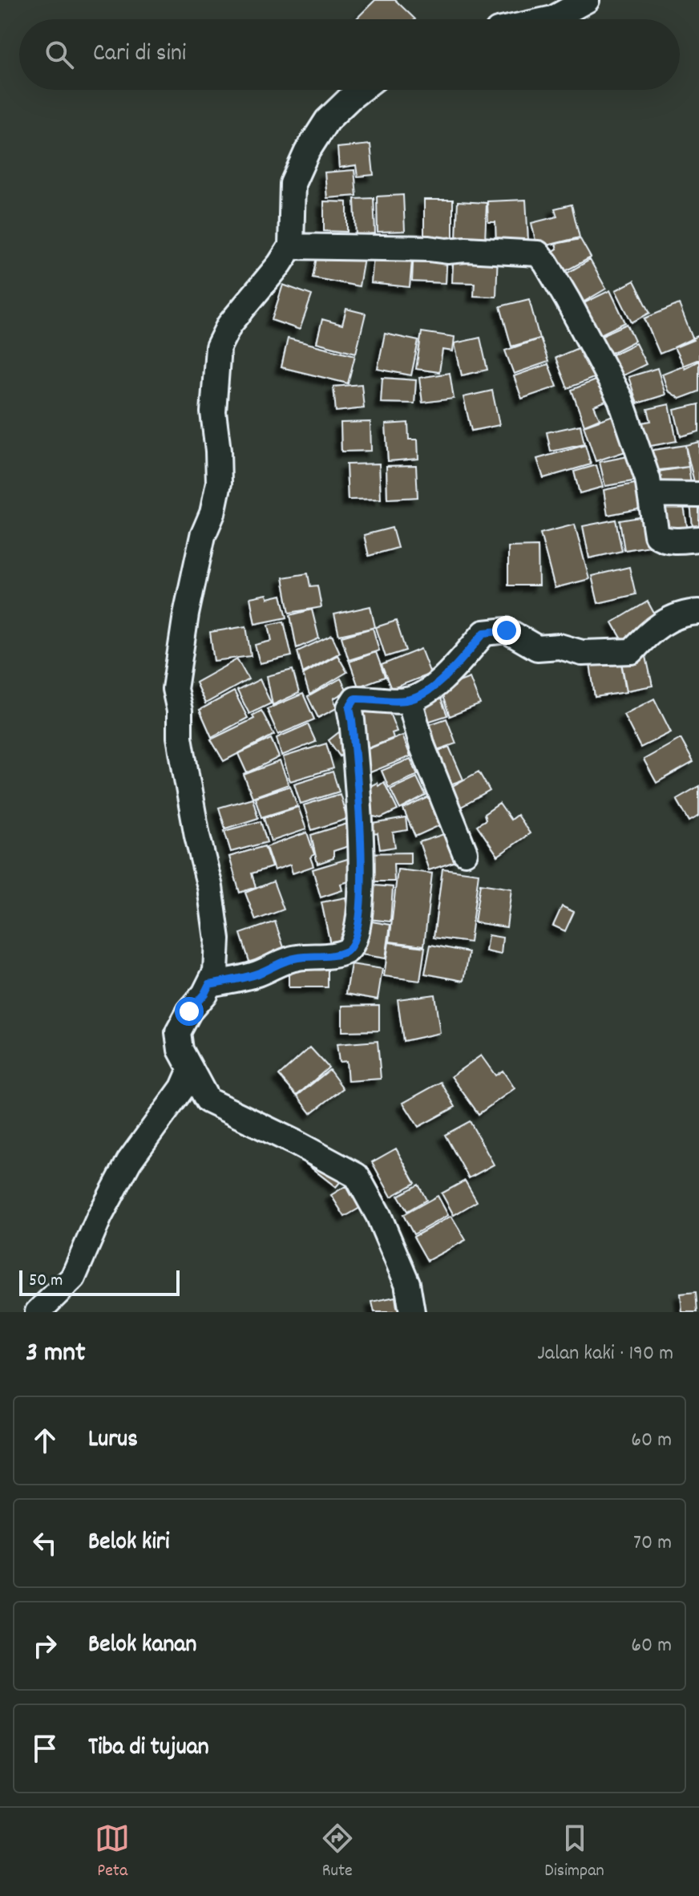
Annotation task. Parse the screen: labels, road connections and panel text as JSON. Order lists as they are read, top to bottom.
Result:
{
  "scale_bar": "50 m",
  "page": {
    "search": "Cari di sini",
    "scale": "50 m",
    "heading": ["3 mnt", "Jalan kaki · 190 m"],
    "list": [
      ["Lurus", "60 m"],
      ["Belok kiri", "70 m"],
      ["Belok kanan", "60 m"],
      "Tiba di tujuan"
    ],
    "nav": ["Peta", "Rute", "Disimpan"]
  }
}
